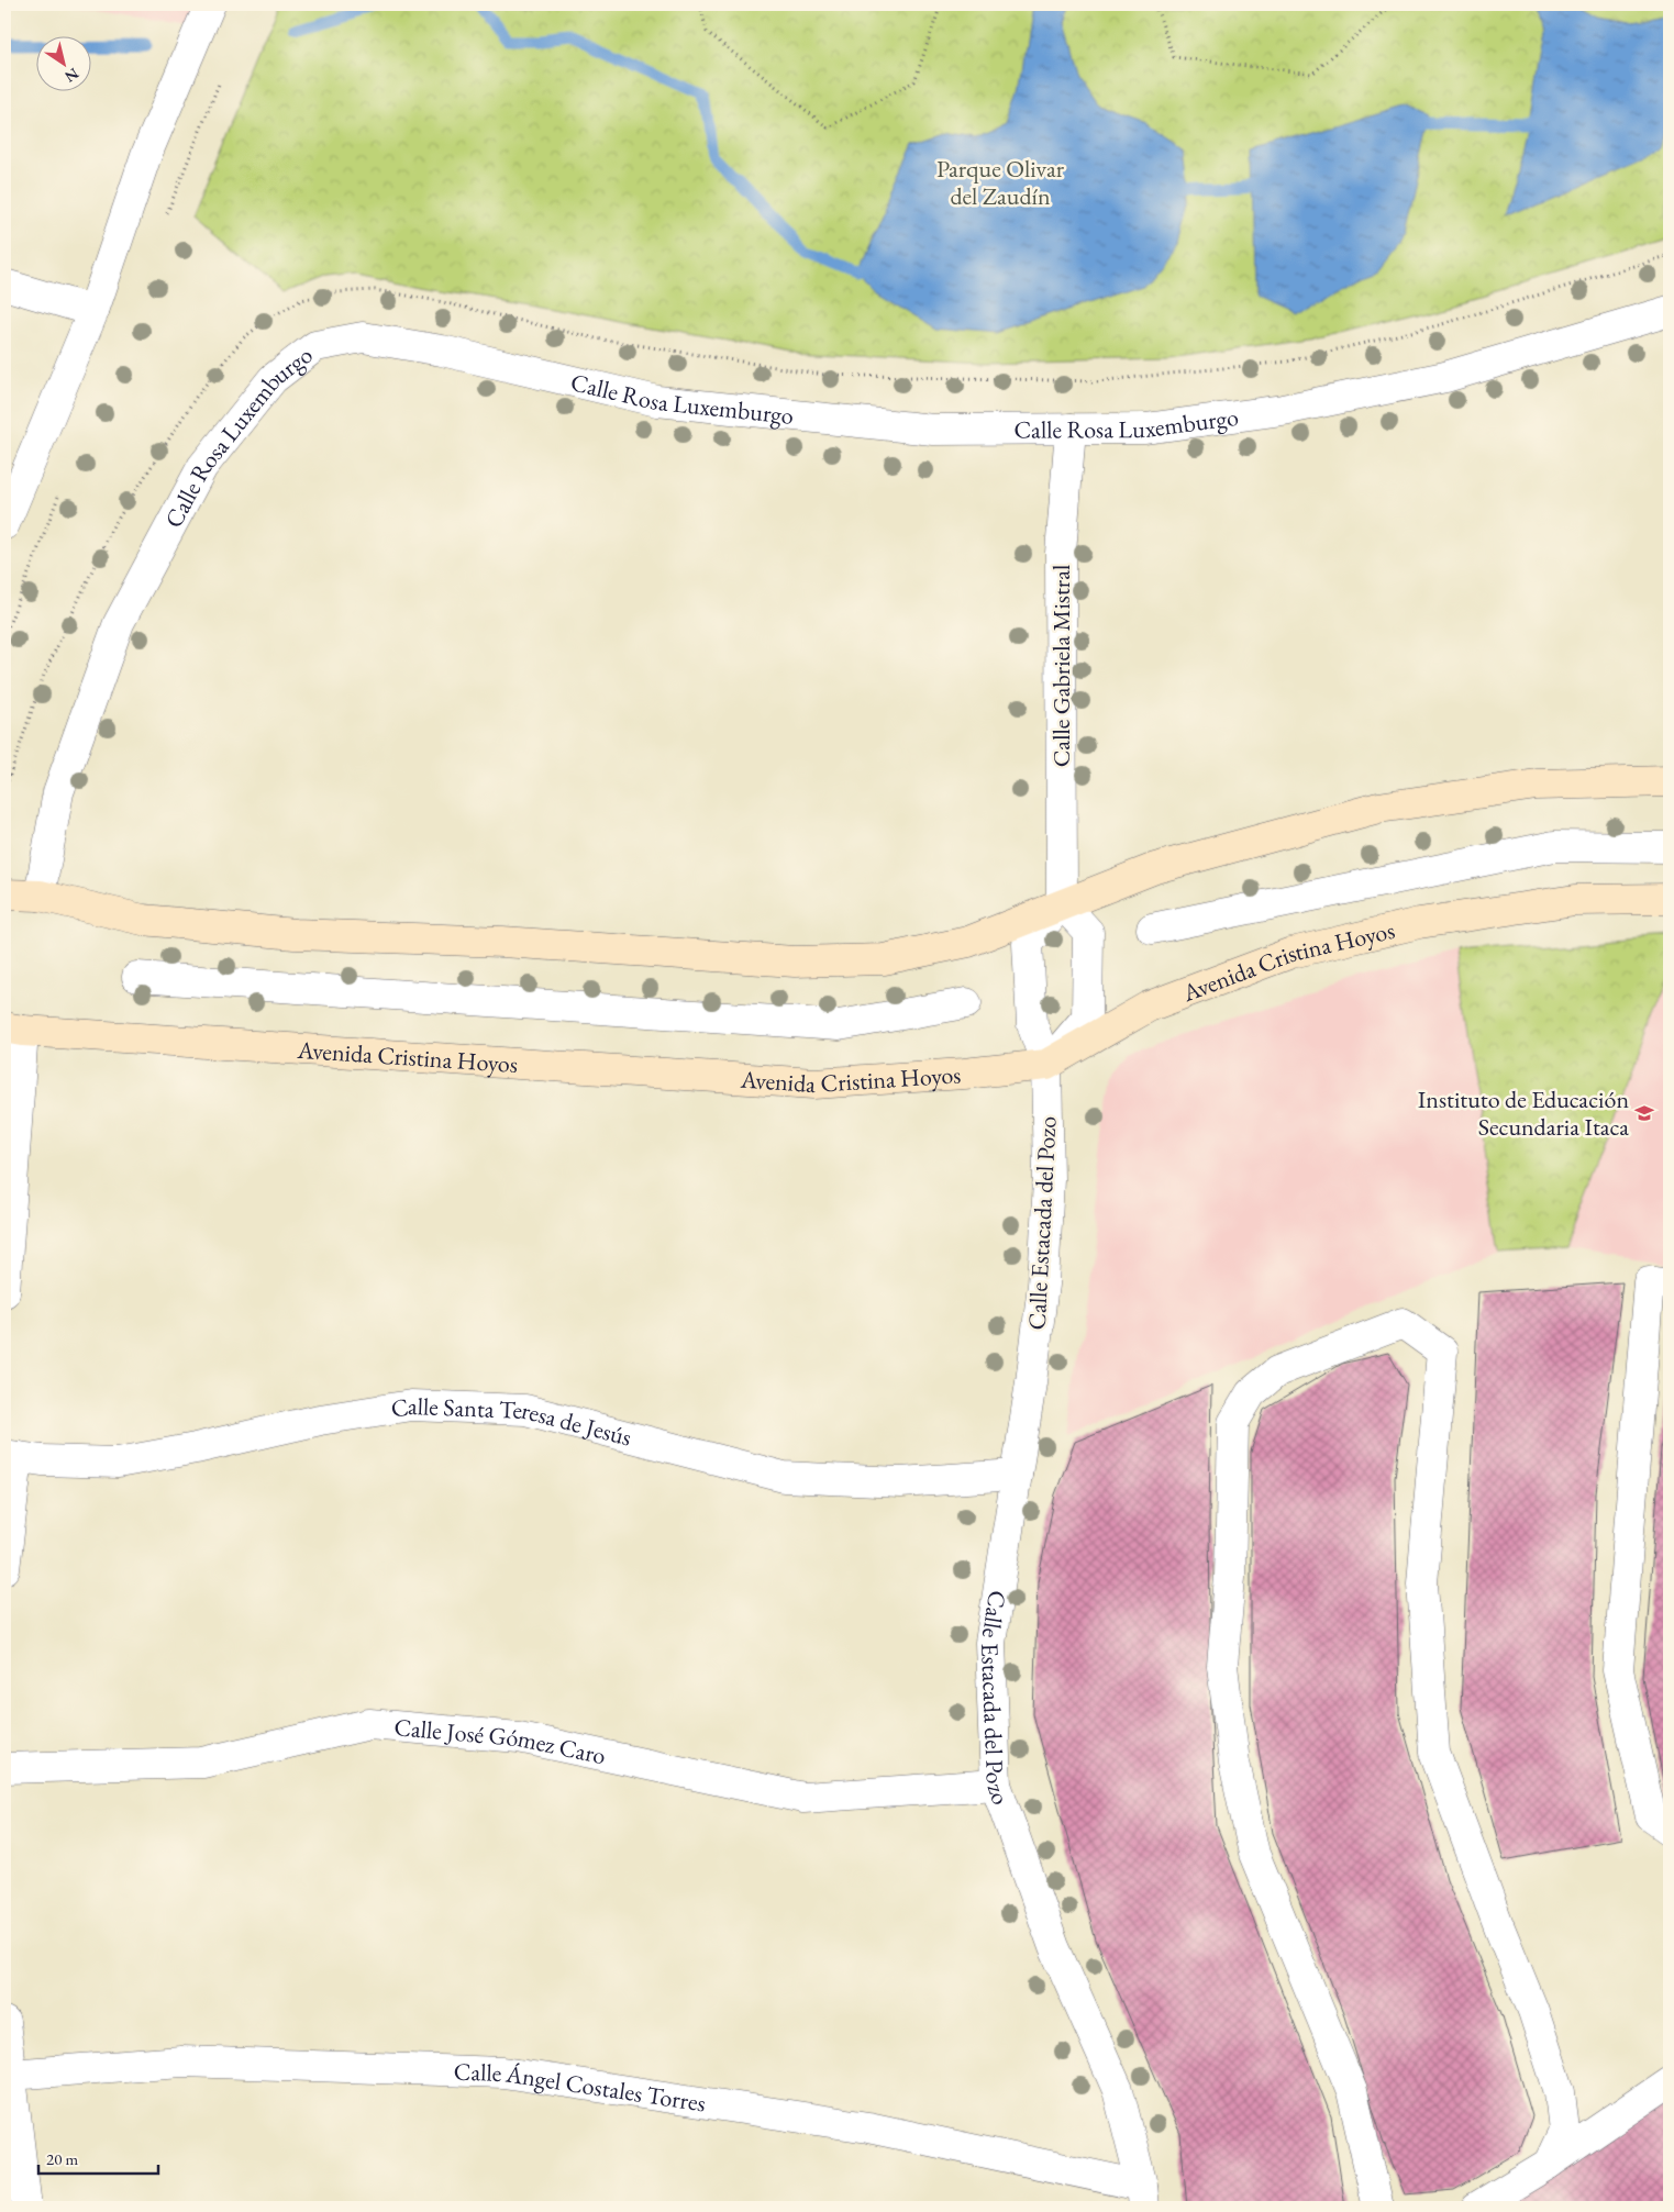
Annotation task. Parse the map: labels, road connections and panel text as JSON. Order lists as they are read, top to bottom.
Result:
{
  "streets": {
    "street": [
      "Calle Rosa Luxemburgo",
      "Calle Gabriela Mistral",
      "Avenida Cristina Hoyos",
      "Calle Estacada del Pozo",
      "Calle Santa Teresa de Jesús",
      "Calle José Gómez Caro",
      "Calle Ángel Costales Torres"
    ]
  },
  "crossings": [
    ["Calle Rosa Luxemburgo", "Calle Gabriela Mistral"],
    ["Calle Gabriela Mistral", "Calle Estacada del Pozo"],
    ["Avenida Cristina Hoyos", "Calle Estacada del Pozo"],
    ["Calle Estacada del Pozo", "Calle Santa Teresa de Jesús"],
    ["Calle Estacada del Pozo", "Calle José Gómez Caro"],
    ["Calle Estacada del Pozo", "Calle Ángel Costales Torres"]
  ],
  "parks": ["Parque Olivar del Zaudín"],
  "places": {
    "school or university": ["Instituto de Educación Secundaria Itaca"]
  },
  "scale_bar": "20 m",
  "north": "bottom right"
}
